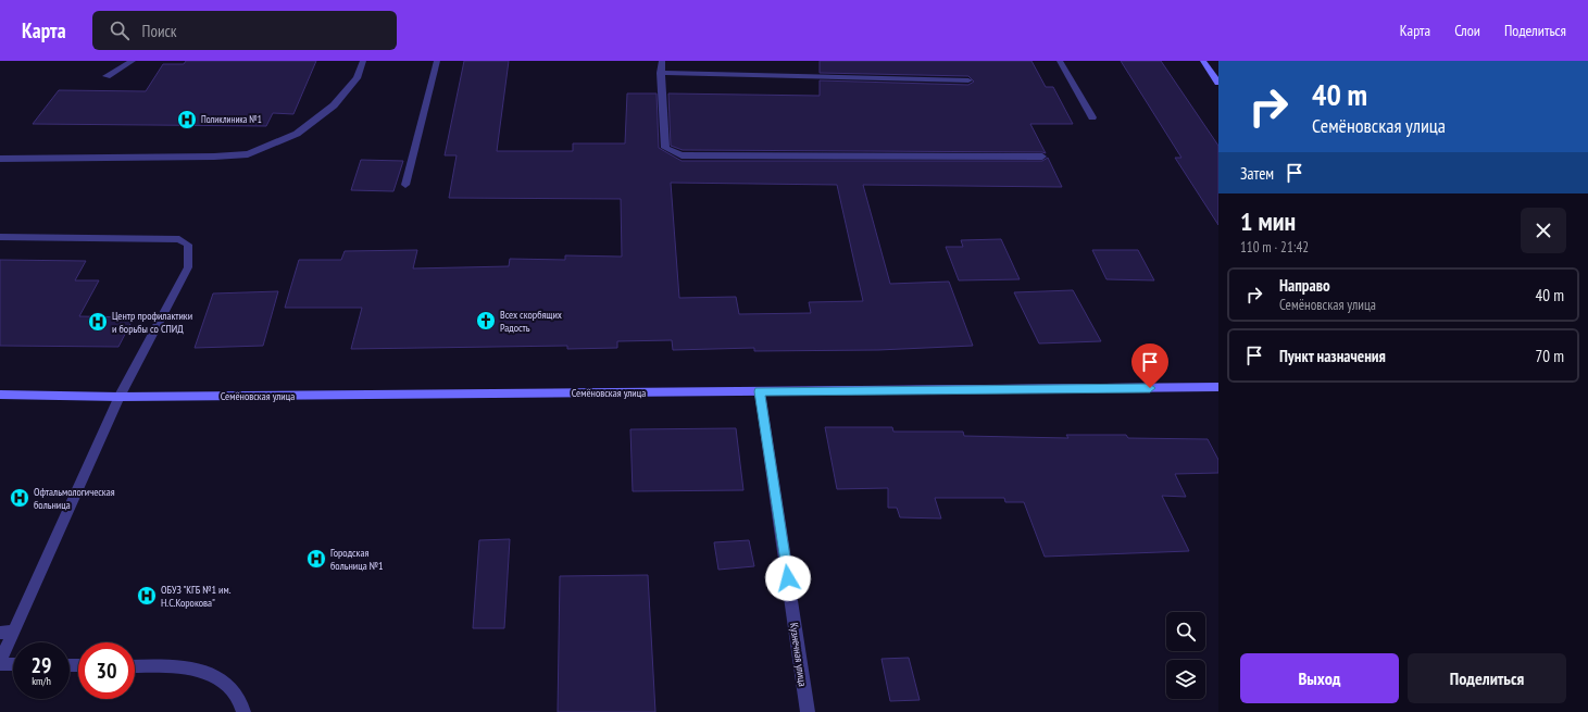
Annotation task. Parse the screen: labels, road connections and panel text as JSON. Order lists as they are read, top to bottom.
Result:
{
  "streets": {
    "street": ["Семёновская улица", "Кузнечная улица"]
  },
  "crossings": [
    ["Семёновская улица", "Кузнечная улица"]
  ],
  "places": {
    "hospital": [
      "Поликлиника №1",
      "Центр профилактики и борьбы со СПИД",
      "Офтальмологическая больница",
      "Городская больница №1",
      "ОБУЗ \"КГБ №1 им. Н.С.Корокова\""
    ],
    "church": ["Всех скорбящих Радость"]
  },
  "page": {
    "header": "Карта",
    "search": "Поиск",
    "nav": ["Карта", "Слои", "Поделиться"],
    "turn": ["40 m", "Семёновская улица"],
    "then": "Затем",
    "heading": ["1 мин", "110 m · 21:42"],
    "list": [
      {
        "name": "Направо",
        "note": "Семёновская улица",
        "value": "40 m"
      },
      {
        "name": "Пункт назначения",
        "value": "70 m"
      }
    ],
    "speed": "29 km/h",
    "limit": "30",
    "buttons": ["Выход", "Поделиться"]
  }
}
